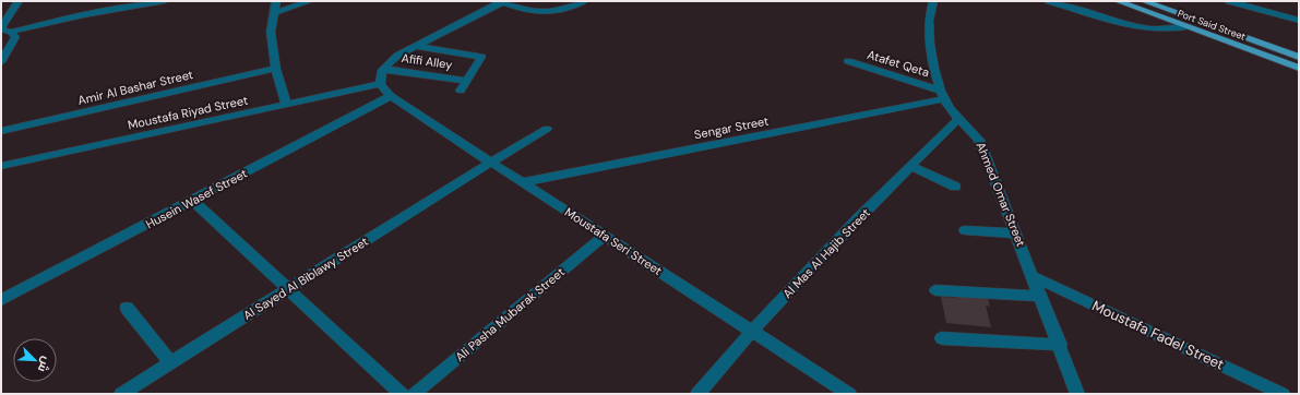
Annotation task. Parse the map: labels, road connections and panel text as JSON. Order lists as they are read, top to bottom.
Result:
{
  "streets": {
    "main road": ["Port Said Street"],
    "street": [
      "Afifi Alley",
      "Atafet Qeta",
      "Amir Al Bashar Street",
      "Moustafa Riyad Street",
      "Sengar Street",
      "Ahmed Omar Street",
      "Husein Wasef Street",
      "Moustafa Seri Street",
      "Al Mas Al Hajib Street",
      "Al Sayed Al Biblawy Street",
      "Ali Pasha Mubarak Street",
      "Moustafa Fadel Street"
    ]
  },
  "crossings": [
    ["Atafet Qeta", "Sengar Street"],
    ["Atafet Qeta", "Ahmed Omar Street"],
    ["Moustafa Riyad Street", "Moustafa Seri Street"],
    ["Sengar Street", "Ahmed Omar Street"],
    ["Sengar Street", "Moustafa Seri Street"],
    ["Ahmed Omar Street", "Al Mas Al Hajib Street"],
    ["Ahmed Omar Street", "Moustafa Fadel Street"],
    ["Husein Wasef Street", "Moustafa Seri Street"],
    ["Moustafa Seri Street", "Al Mas Al Hajib Street"],
    ["Moustafa Seri Street", "Al Sayed Al Biblawy Street"],
    ["Moustafa Seri Street", "Ali Pasha Mubarak Street"]
  ],
  "north": "bottom right"
}
